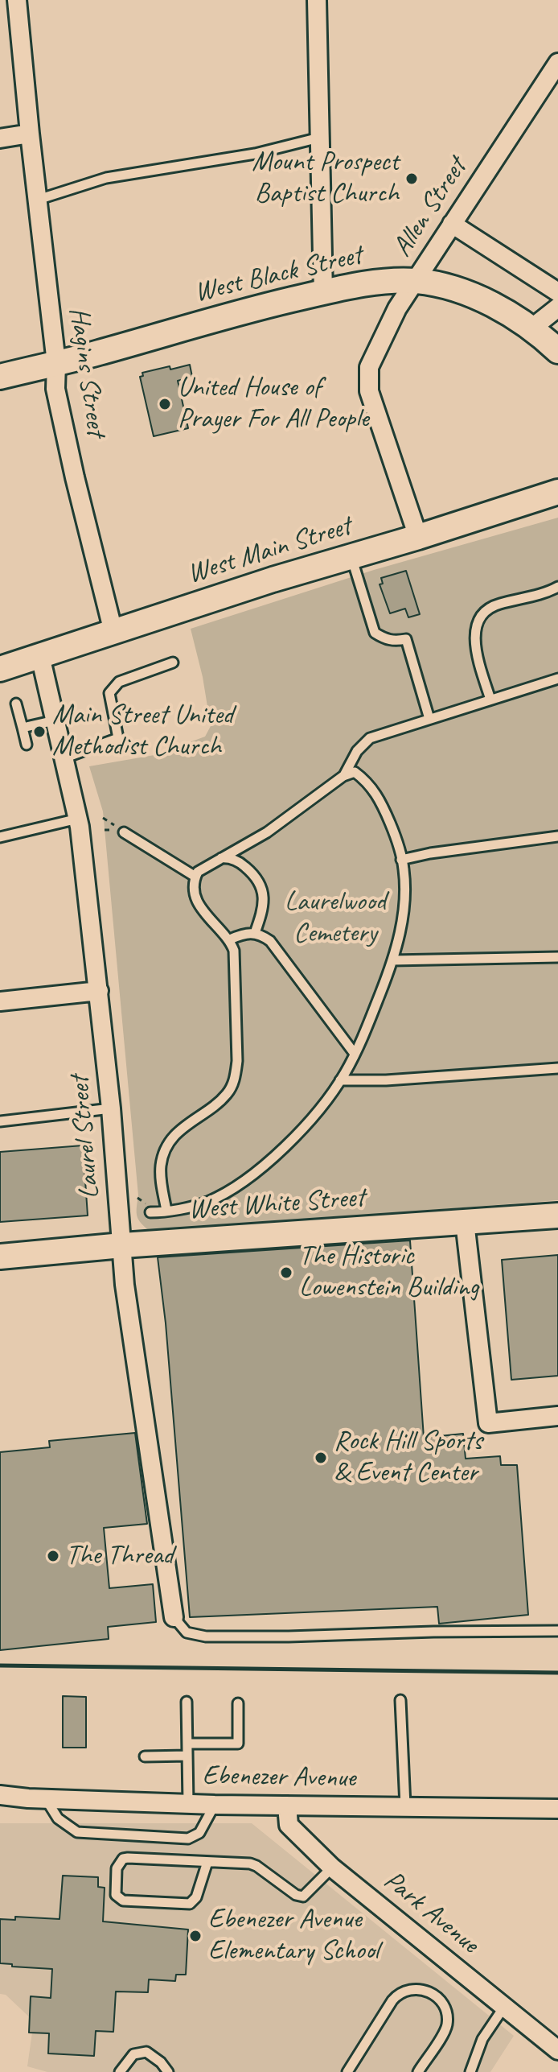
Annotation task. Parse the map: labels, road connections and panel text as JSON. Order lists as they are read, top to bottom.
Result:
{
  "streets": {
    "street": [
      "Allen Street",
      "West Black Street",
      "Hagins Street",
      "West Main Street",
      "Laurel Street",
      "West White Street",
      "Ebenezer Avenue",
      "Park Avenue"
    ]
  },
  "crossings": [
    ["Allen Street", "West Black Street"],
    ["Allen Street", "West Main Street"],
    ["West Black Street", "Hagins Street"],
    ["Hagins Street", "West Main Street"],
    ["West Main Street", "Laurel Street"],
    ["Laurel Street", "West White Street"],
    ["Ebenezer Avenue", "Park Avenue"]
  ],
  "parks": ["Laurelwood Cemetery"],
  "places": [
    "Mount Prospect Baptist Church",
    "United House of Prayer For All People",
    "Main Street United Methodist Church",
    "The Historic Lowenstein Building",
    "Rock Hill Sports & Event Center",
    "The Thread",
    "Ebenezer Avenue Elementary School"
  ]
}
